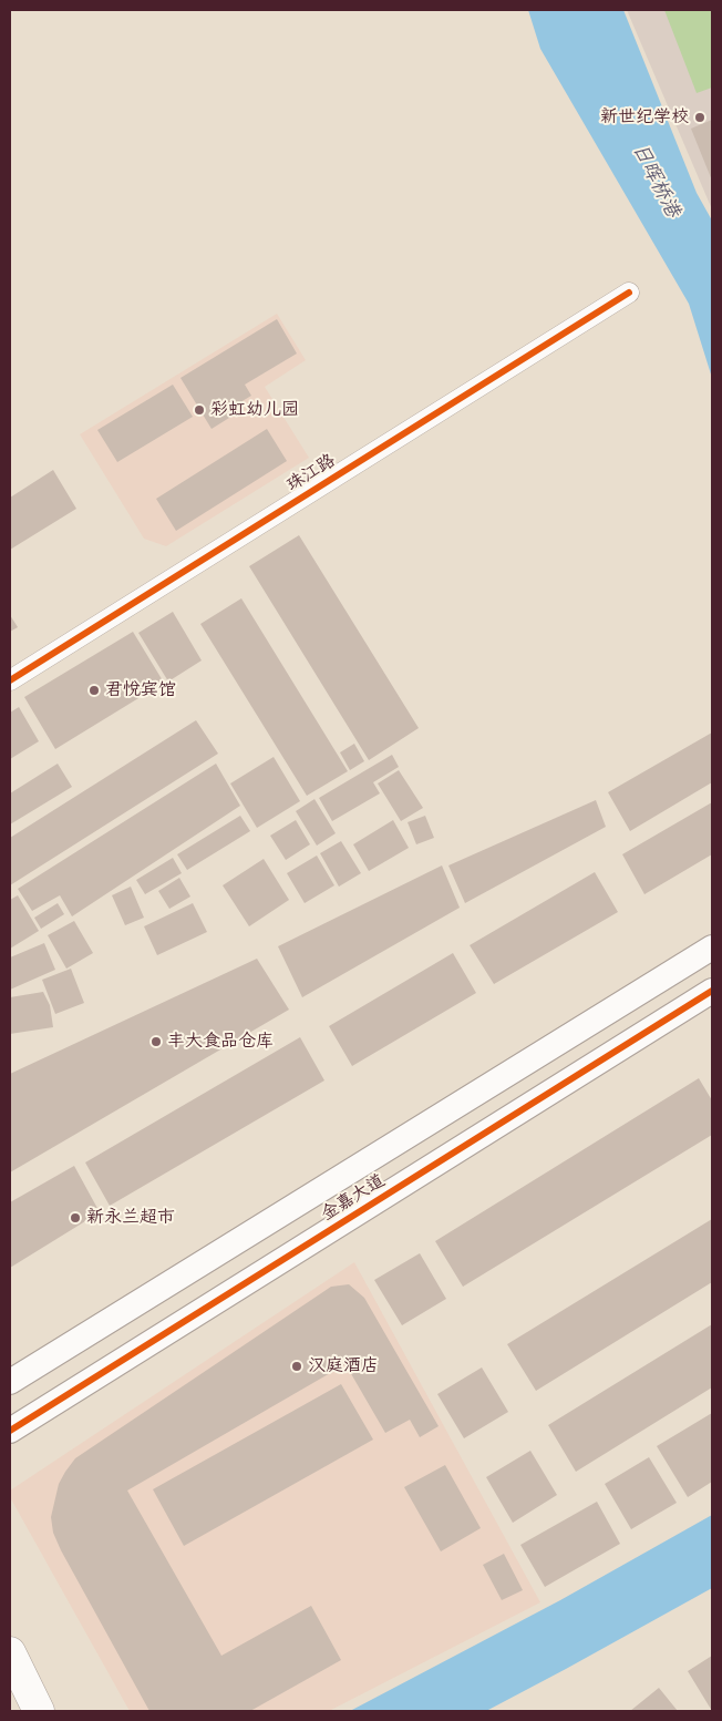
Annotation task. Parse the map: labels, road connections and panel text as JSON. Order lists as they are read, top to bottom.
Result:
{
  "streets": {
    "street": ["珠江路", "金嘉大道"]
  },
  "water": ["日晖桥港"],
  "places": [
    "新世纪学校",
    "彩虹幼儿园",
    "君悦宾馆",
    "丰大食品仓库",
    "新永兰超市",
    "汉庭酒店"
  ]
}
